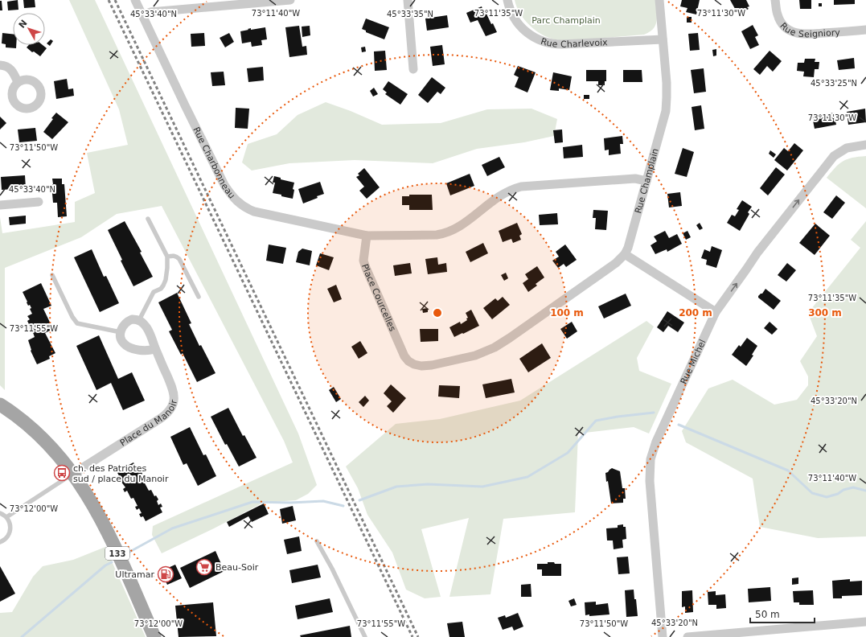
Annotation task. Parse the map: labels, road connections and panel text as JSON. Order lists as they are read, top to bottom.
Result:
{
  "streets": {
    "main road": ["133"],
    "street": [
      "Rue Seigniory",
      "Rue Charlevoix",
      "Rue Charbonneau",
      "Rue Champlain",
      "Place Courcelles",
      "Rue Michel",
      "Place du Manoir"
    ]
  },
  "crossings": [
    ["Rue Charlevoix", "Rue Champlain"],
    ["Rue Charbonneau", "Place Courcelles"],
    ["Rue Champlain", "Place Courcelles"],
    ["Place du Manoir", "133"]
  ],
  "one_way": ["Rue Michel"],
  "parks": ["Parc Champlain"],
  "places": {
    "bus stop": ["ch. des Patriotes sud / place du Manoir"],
    "supermarket": ["Beau-Soir"],
    "fuel station": ["Ultramar"]
  },
  "scale_bar": "50 m",
  "north": "top left",
  "coordinates": [
    "73°11'40\"W",
    "73°11'35\"W",
    "73°11'30\"W",
    "45°33'40\"N",
    "45°33'35\"N",
    "45°33'25\"N",
    "73°11'50\"W",
    "73°11'55\"W",
    "45°33'20\"N",
    "73°12'00\"W"
  ],
  "rings": ["100 m", "200 m", "300 m"]
}
